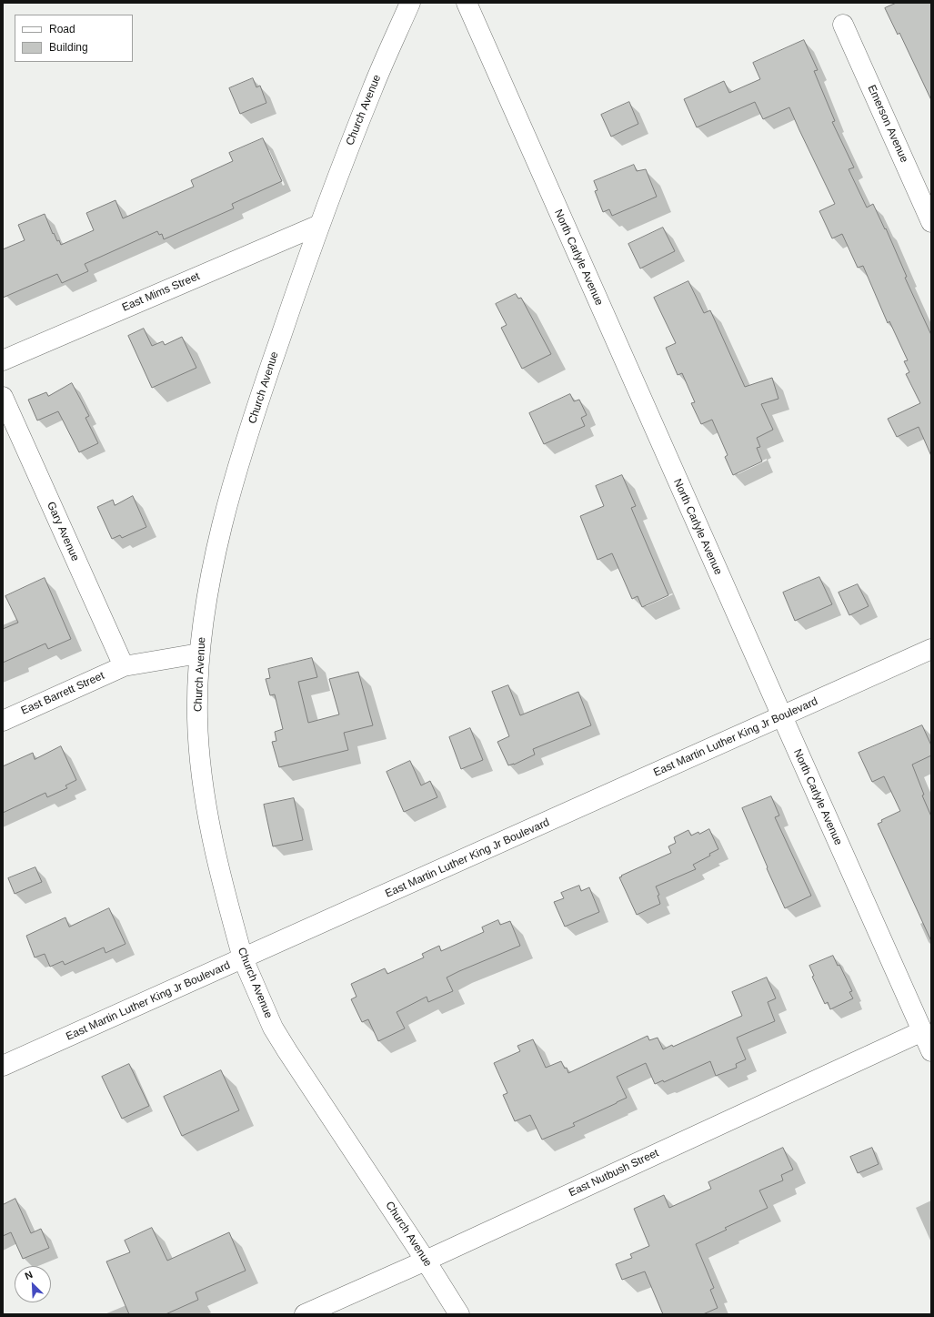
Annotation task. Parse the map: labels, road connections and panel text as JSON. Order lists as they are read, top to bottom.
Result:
{
  "streets": {
    "street": [
      "Church Avenue",
      "Emerson Avenue",
      "North Carlyle Avenue",
      "East Mims Street",
      "Gary Avenue",
      "East Barrett Street",
      "East Martin Luther King Jr Boulevard",
      "East Nutbush Street"
    ]
  },
  "crossings": [
    ["Church Avenue", "East Mims Street"],
    ["Church Avenue", "East Barrett Street"],
    ["Church Avenue", "East Martin Luther King Jr Boulevard"],
    ["Church Avenue", "East Nutbush Street"],
    ["North Carlyle Avenue", "East Martin Luther King Jr Boulevard"],
    ["North Carlyle Avenue", "East Nutbush Street"],
    ["Gary Avenue", "East Barrett Street"]
  ],
  "legend": ["Road", "Building"],
  "north": "top left"
}
